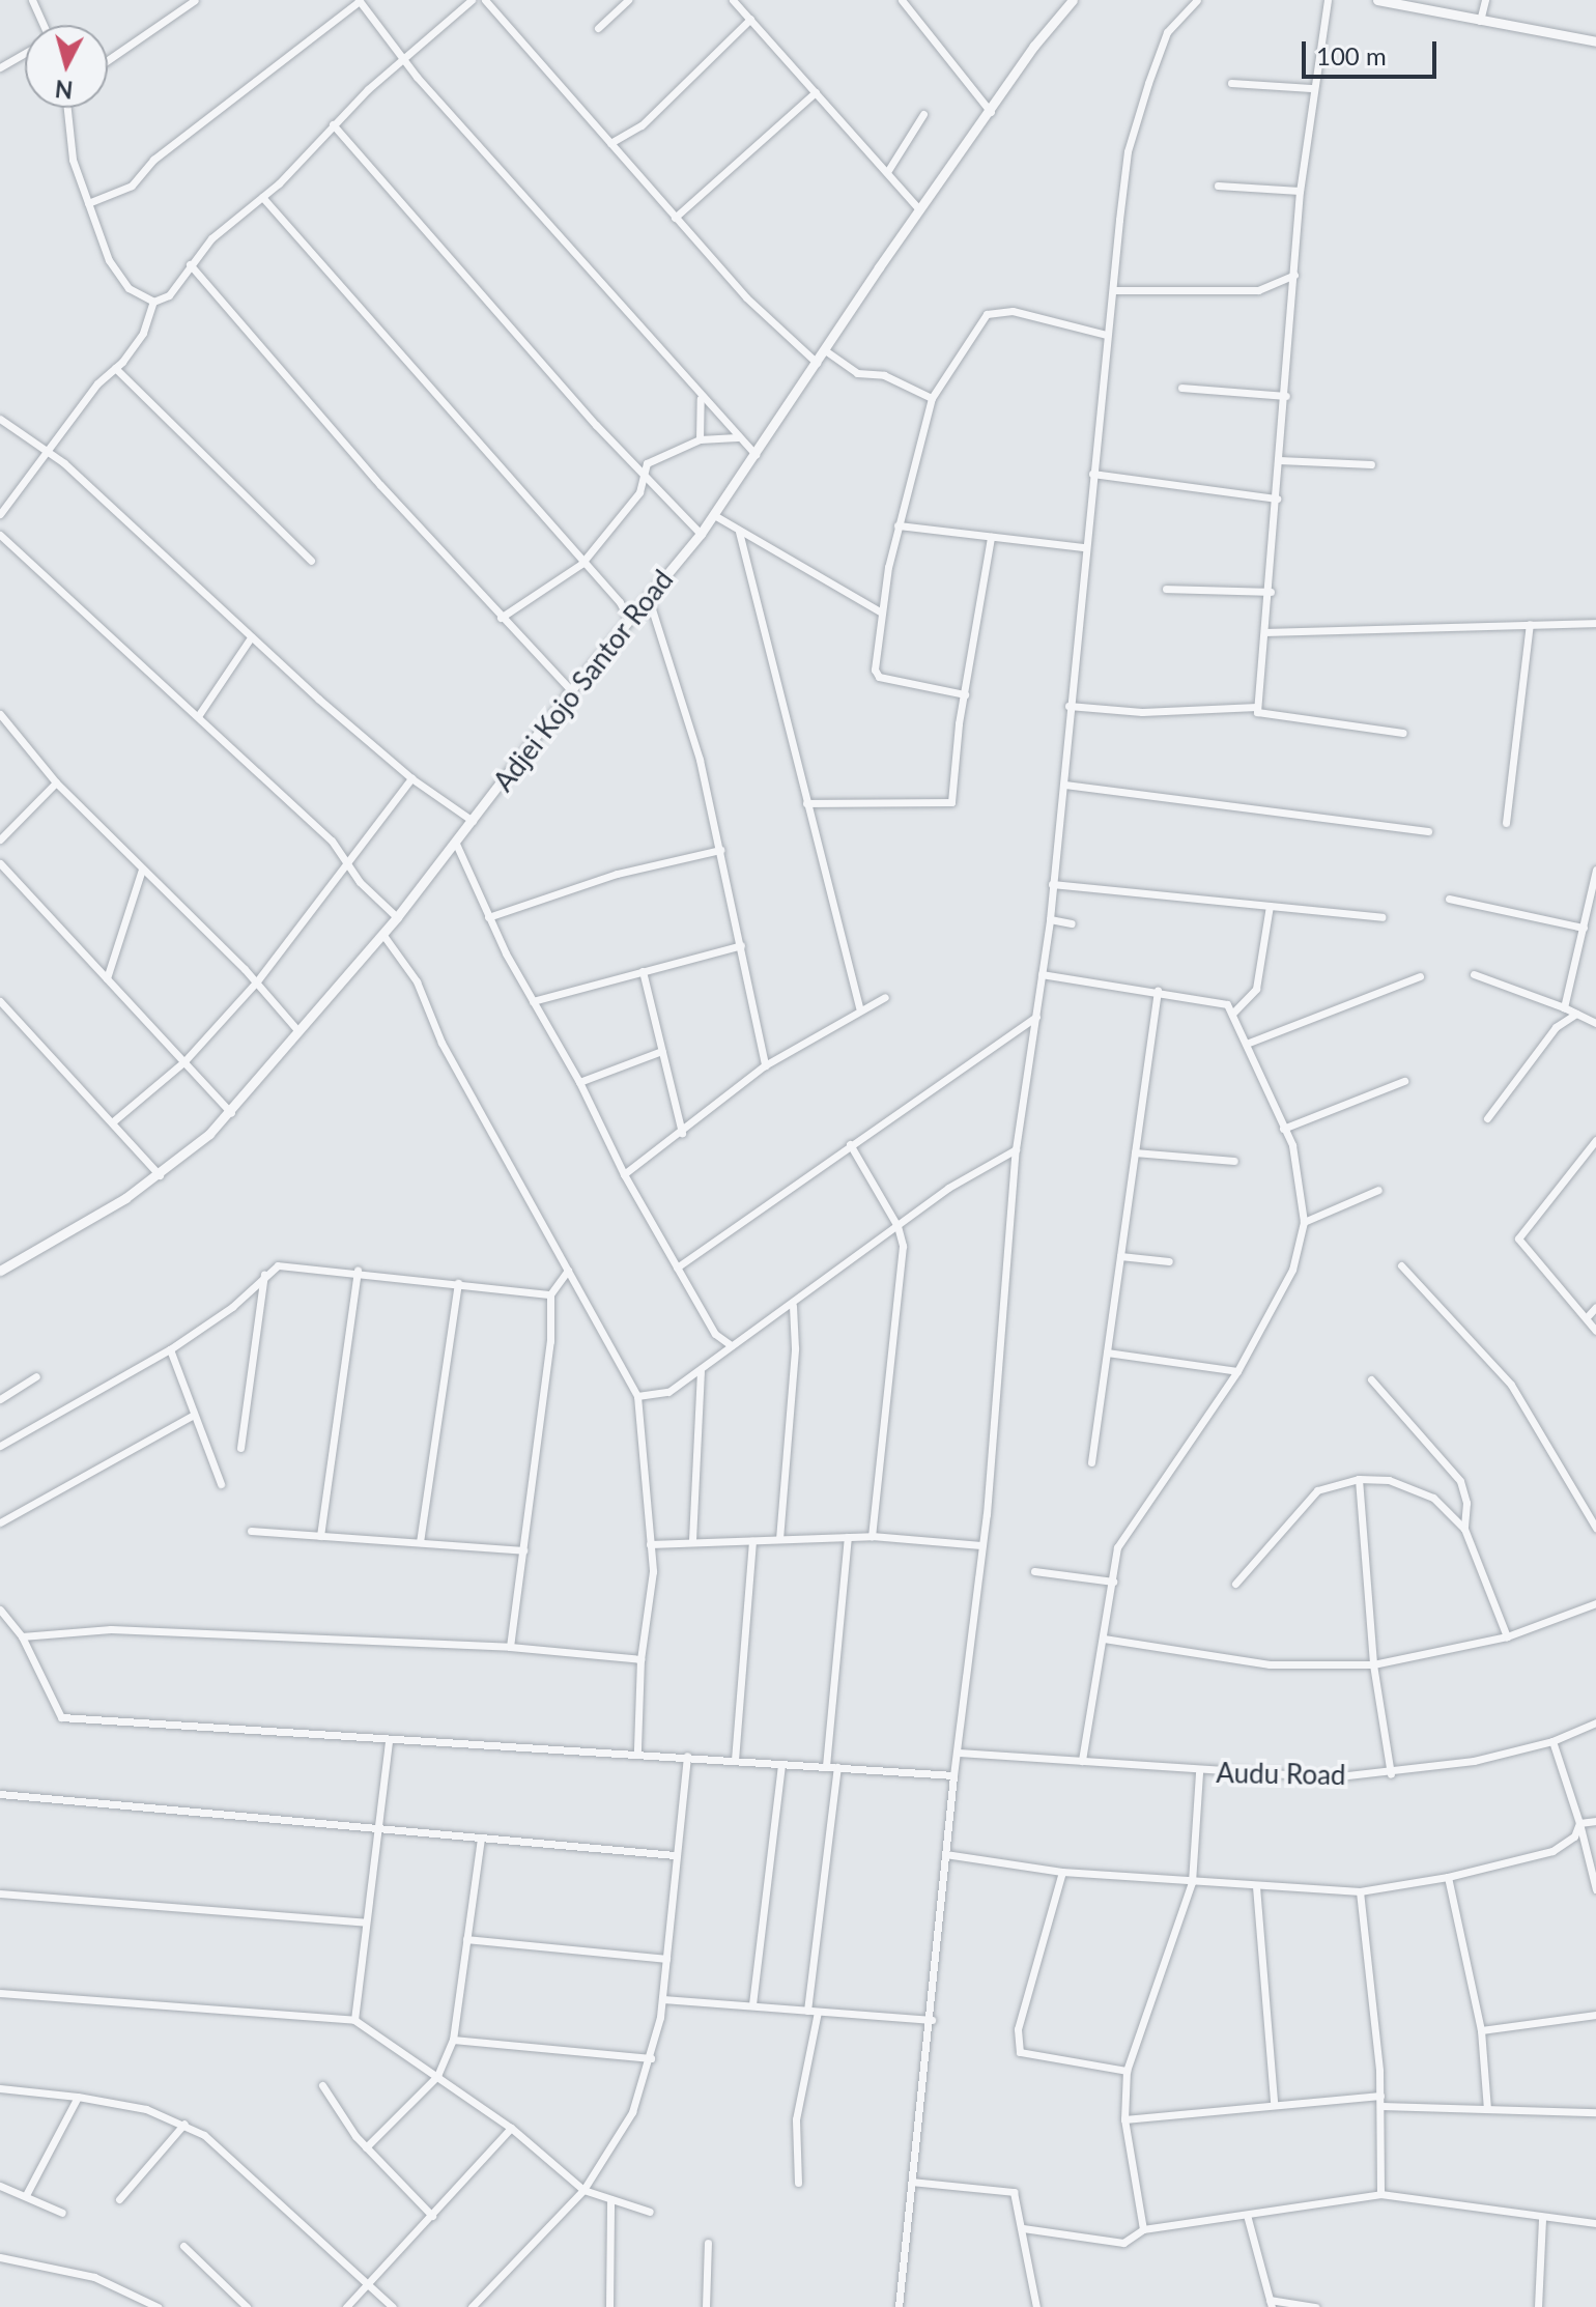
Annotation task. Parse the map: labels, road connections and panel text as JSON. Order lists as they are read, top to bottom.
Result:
{
  "streets": {
    "street": ["Adjei Kojo Santor Road", "Audu Road"]
  },
  "scale_bar": "100 m",
  "north": "bottom"
}
